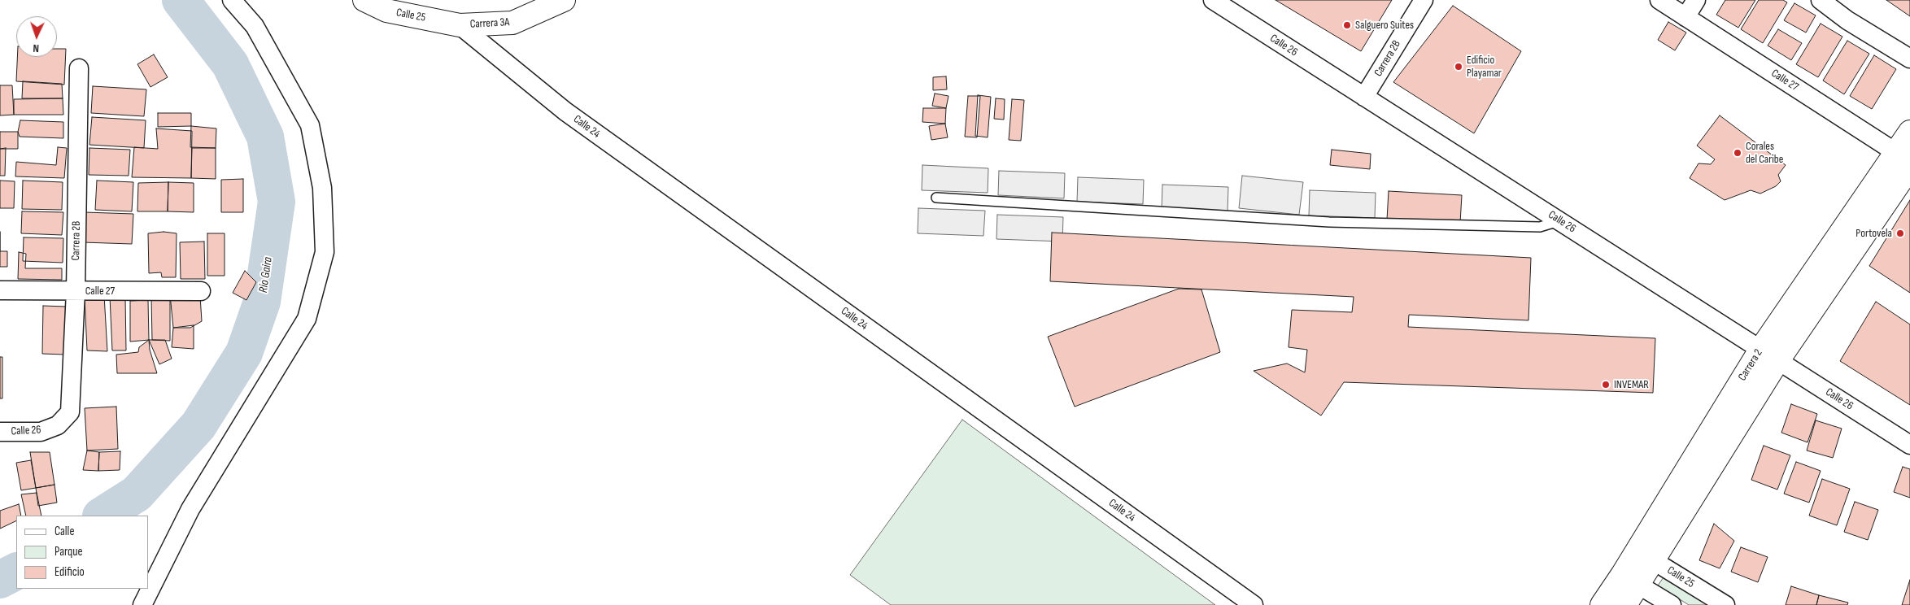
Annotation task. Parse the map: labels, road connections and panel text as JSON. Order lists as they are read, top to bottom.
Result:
{
  "streets": {
    "street": [
      "Calle 25",
      "Carrera 3A",
      "Calle 26",
      "Carrera 2B",
      "Calle 27",
      "Calle 24",
      "Carrera 2"
    ]
  },
  "crossings": [
    ["Calle 25", "Carrera 3A"],
    ["Calle 25", "Calle 24"],
    ["Calle 25", "Carrera 2"],
    ["Carrera 3A", "Calle 24"],
    ["Calle 26", "Carrera 2B"],
    ["Calle 26", "Carrera 2"],
    ["Carrera 2B", "Calle 27"],
    ["Calle 27", "Carrera 2"]
  ],
  "water": ["Río Gaira"],
  "places": [
    "Salguero Suites",
    "Edificio Playamar",
    "Corales del Caribe",
    "Portovela",
    "INVEMAR"
  ],
  "legend": ["Calle", "Parque", "Edificio"],
  "north": "bottom"
}
